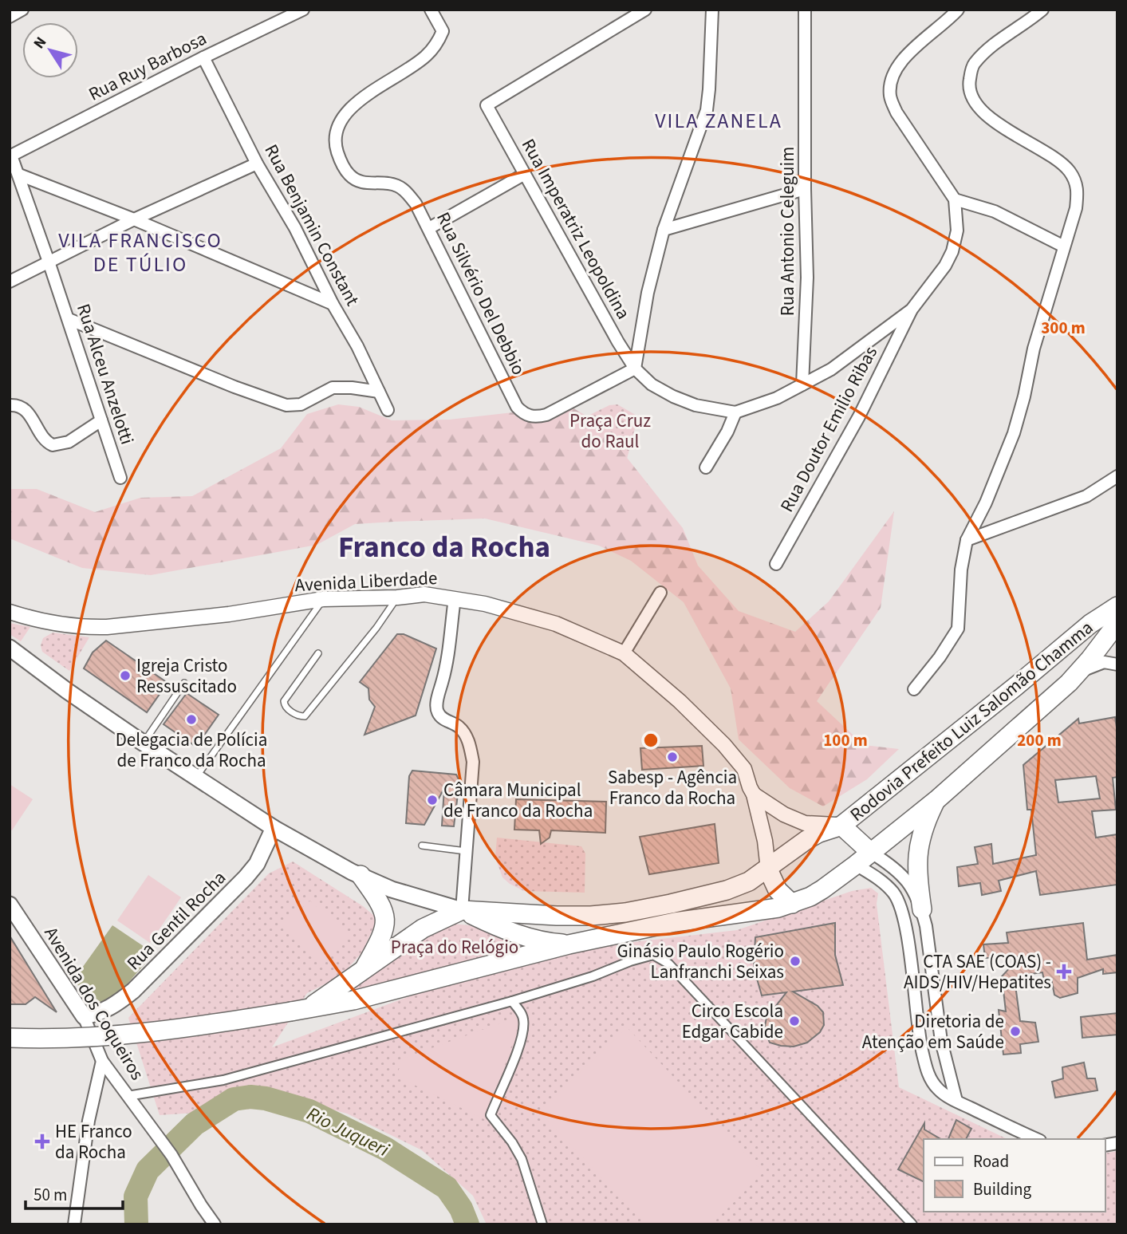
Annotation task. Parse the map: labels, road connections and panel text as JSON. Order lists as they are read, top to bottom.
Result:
{
  "streets": {
    "main road": ["Rodovia Prefeito Luiz Salomão Chamma", "Rua Gentil Rocha", "Avenida dos Coqueiros"],
    "street": [
      "Rua Ruy Barbosa",
      "Rua Benjamin Constant",
      "Rua Imperatriz Leopoldina",
      "Rua Antonio Celeguim",
      "Rua Silvério Del Debbio",
      "Rua Alceu Anzelotti",
      "Rua Doutor Emilio Ribas",
      "Avenida Liberdade"
    ]
  },
  "crossings": [
    ["Rua Ruy Barbosa", "Rua Benjamin Constant"],
    ["Rua Ruy Barbosa", "Rua Alceu Anzelotti"],
    ["Rua Imperatriz Leopoldina", "Rua Silvério Del Debbio"],
    ["Avenida Liberdade", "Rodovia Prefeito Luiz Salomão Chamma"],
    ["Rua Gentil Rocha", "Avenida dos Coqueiros"]
  ],
  "districts": ["VILA ZANELA", "VILA FRANCISCO DE TÚLIO", "Franco da Rocha"],
  "water": ["Rio Juqueri"],
  "parks": ["Praça Cruz do Raul", "Praça do Relógio"],
  "places": {
    "other": [
      "Igreja Cristo Ressuscitado",
      "Delegacia de Polícia de Franco da Rocha",
      "Sabesp - Agência Franco da Rocha",
      "Câmara Municipal de Franco da Rocha",
      "Ginásio Paulo Rogério Lanfranchi Seixas",
      "Circo Escola Edgar Cabide",
      "Diretoria de Atenção em Saúde"
    ],
    "health": ["CTA SAE (COAS) - AIDS/HIV/Hepatites", "HE Franco da Rocha"]
  },
  "legend": ["Road", "Building"],
  "scale_bar": "50 m",
  "north": "top left",
  "rings": ["300 m", "100 m", "200 m"]
}
